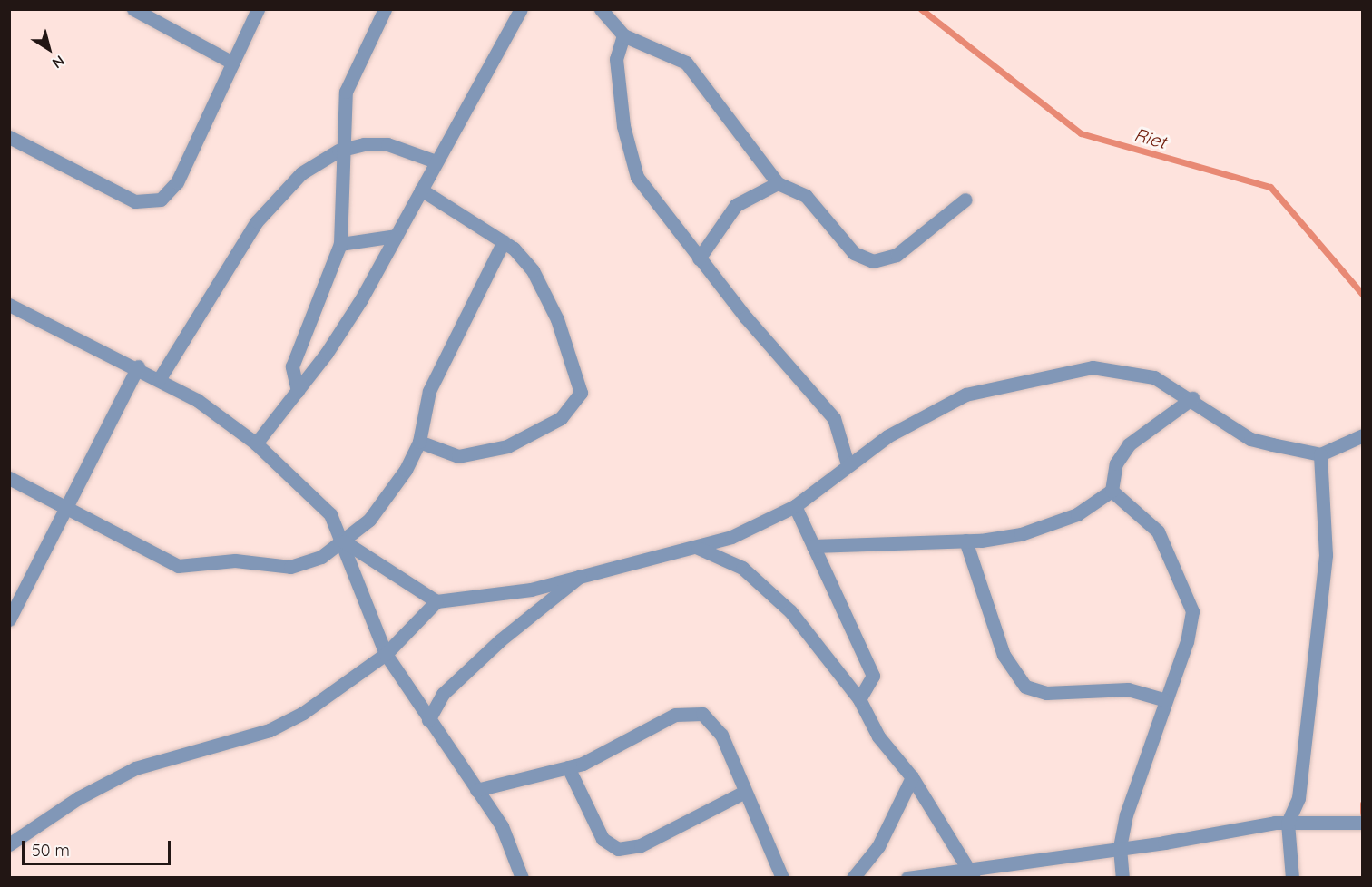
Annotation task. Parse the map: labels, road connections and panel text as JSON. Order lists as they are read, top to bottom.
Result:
{
  "water": ["Riet"],
  "scale_bar": "50 m",
  "north": "bottom right"
}
